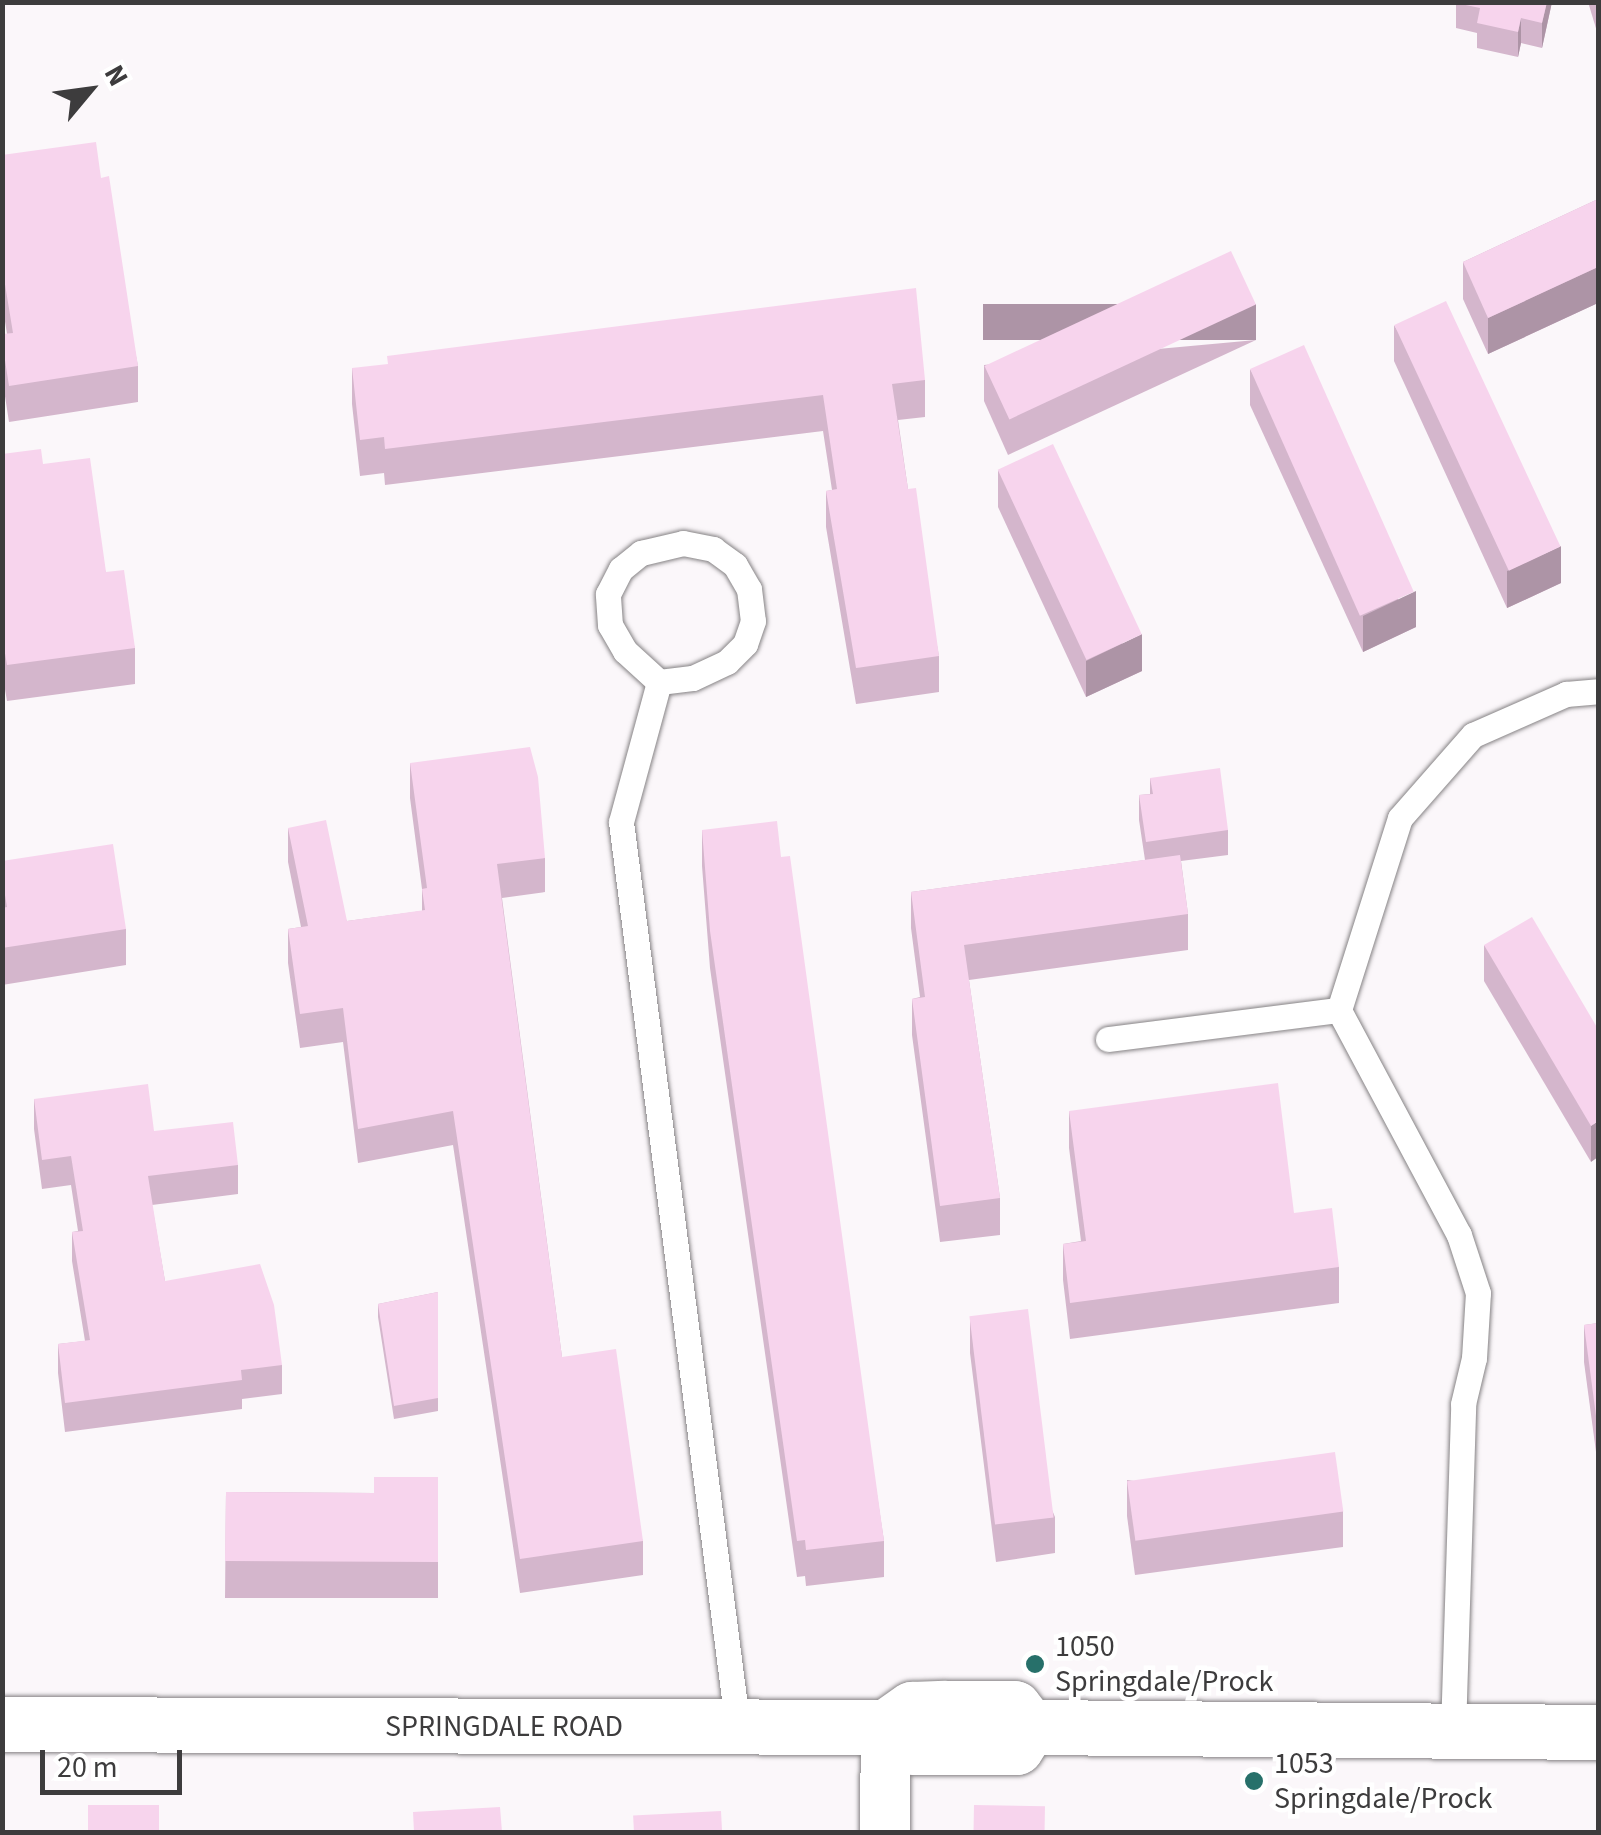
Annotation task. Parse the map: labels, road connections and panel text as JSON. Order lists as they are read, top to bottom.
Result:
{
  "streets": {
    "main road": ["SPRINGDALE ROAD"]
  },
  "places": ["1050 Springdale/Prock", "1053 Springdale/Prock"],
  "scale_bar": "20 m",
  "north": "top right"
}
